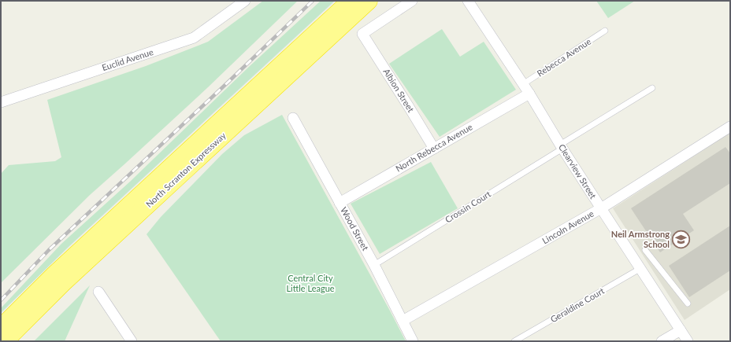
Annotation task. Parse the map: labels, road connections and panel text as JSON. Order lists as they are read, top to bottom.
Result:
{
  "streets": {
    "highway": ["North Scranton Expressway"],
    "street": [
      "Euclid Avenue",
      "Albion Street",
      "North Rebecca Avenue",
      "Clearview Street",
      "Lincoln Avenue",
      "Wood Street"
    ],
    "lane": ["Rebecca Avenue", "Crossin Court", "Geraldine Court"]
  },
  "crossings": [
    ["Rebecca Avenue", "Clearview Street"],
    ["Albion Street", "North Rebecca Avenue"],
    ["North Rebecca Avenue", "Clearview Street"],
    ["North Rebecca Avenue", "Wood Street"],
    ["Clearview Street", "Crossin Court"],
    ["Clearview Street", "Lincoln Avenue"],
    ["Clearview Street", "Geraldine Court"],
    ["Crossin Court", "Wood Street"],
    ["Lincoln Avenue", "Wood Street"]
  ],
  "parks": ["Central City Little League"],
  "places": {
    "school or university": ["Neil Armstrong School"]
  }
}
